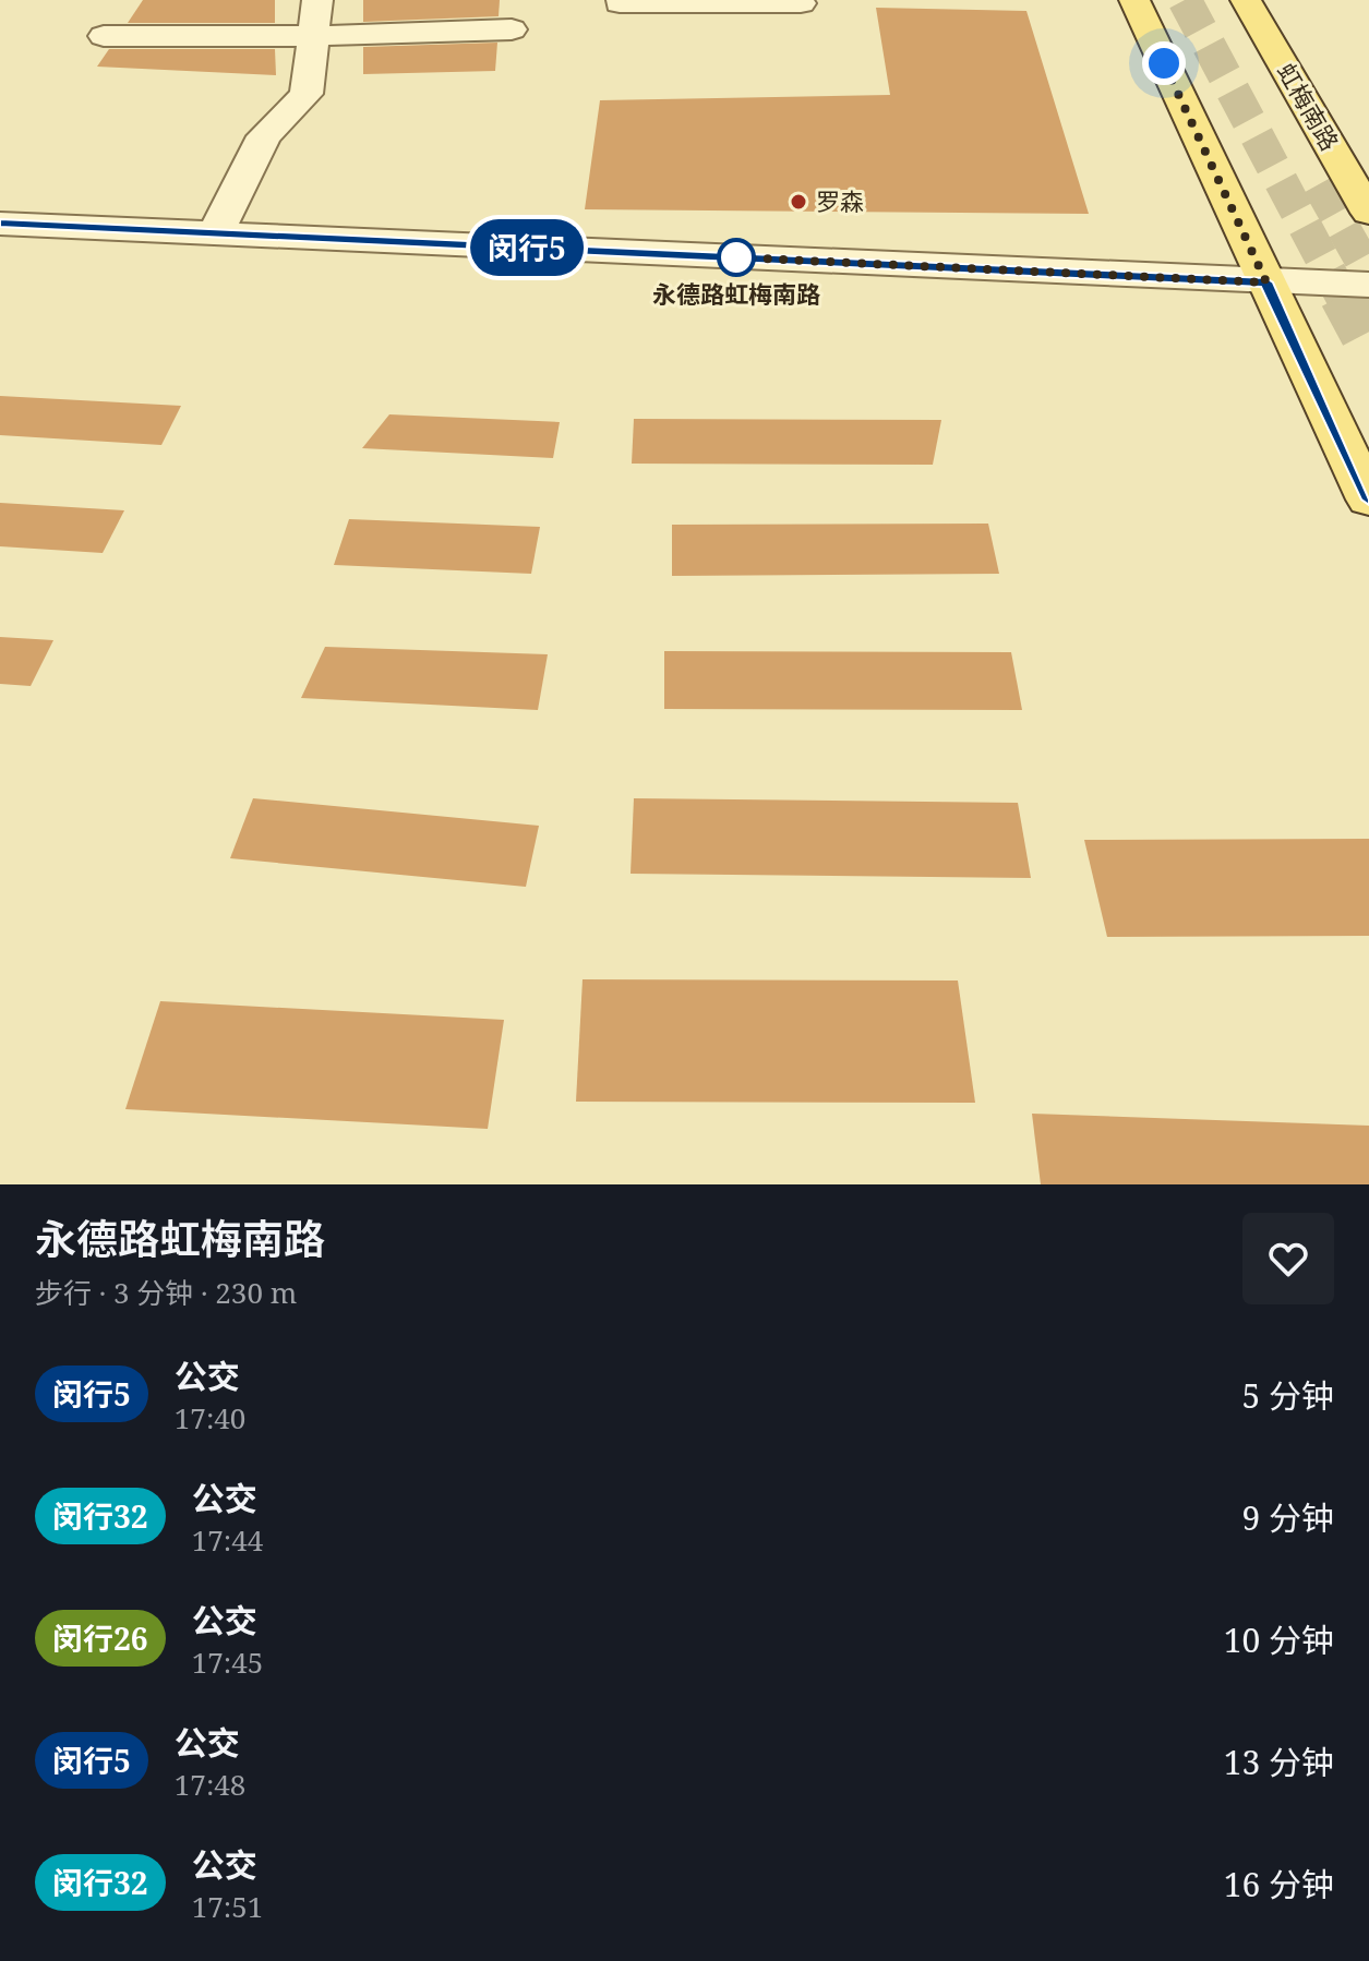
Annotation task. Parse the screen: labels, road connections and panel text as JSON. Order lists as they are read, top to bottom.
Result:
{
  "streets": {
    "main road": ["虹梅南路"]
  },
  "places": ["罗森", "永德路虹梅南路"],
  "lines": ["bus line 闵行5"],
  "page": {
    "on_map": "闵行5",
    "heading": ["永德路虹梅南路", "步行 · 3 分钟 · 230 m"],
    "list": [
      {
        "mark": "闵行5",
        "name": "公交",
        "note": "17:40",
        "value": "5 分钟"
      },
      {
        "mark": "闵行32",
        "name": "公交",
        "note": "17:44",
        "value": "9 分钟"
      },
      {
        "mark": "闵行26",
        "name": "公交",
        "note": "17:45",
        "value": "10 分钟"
      },
      {
        "mark": "闵行5",
        "name": "公交",
        "note": "17:48",
        "value": "13 分钟"
      },
      {
        "mark": "闵行32",
        "name": "公交",
        "note": "17:51",
        "value": "16 分钟"
      }
    ]
  }
}
